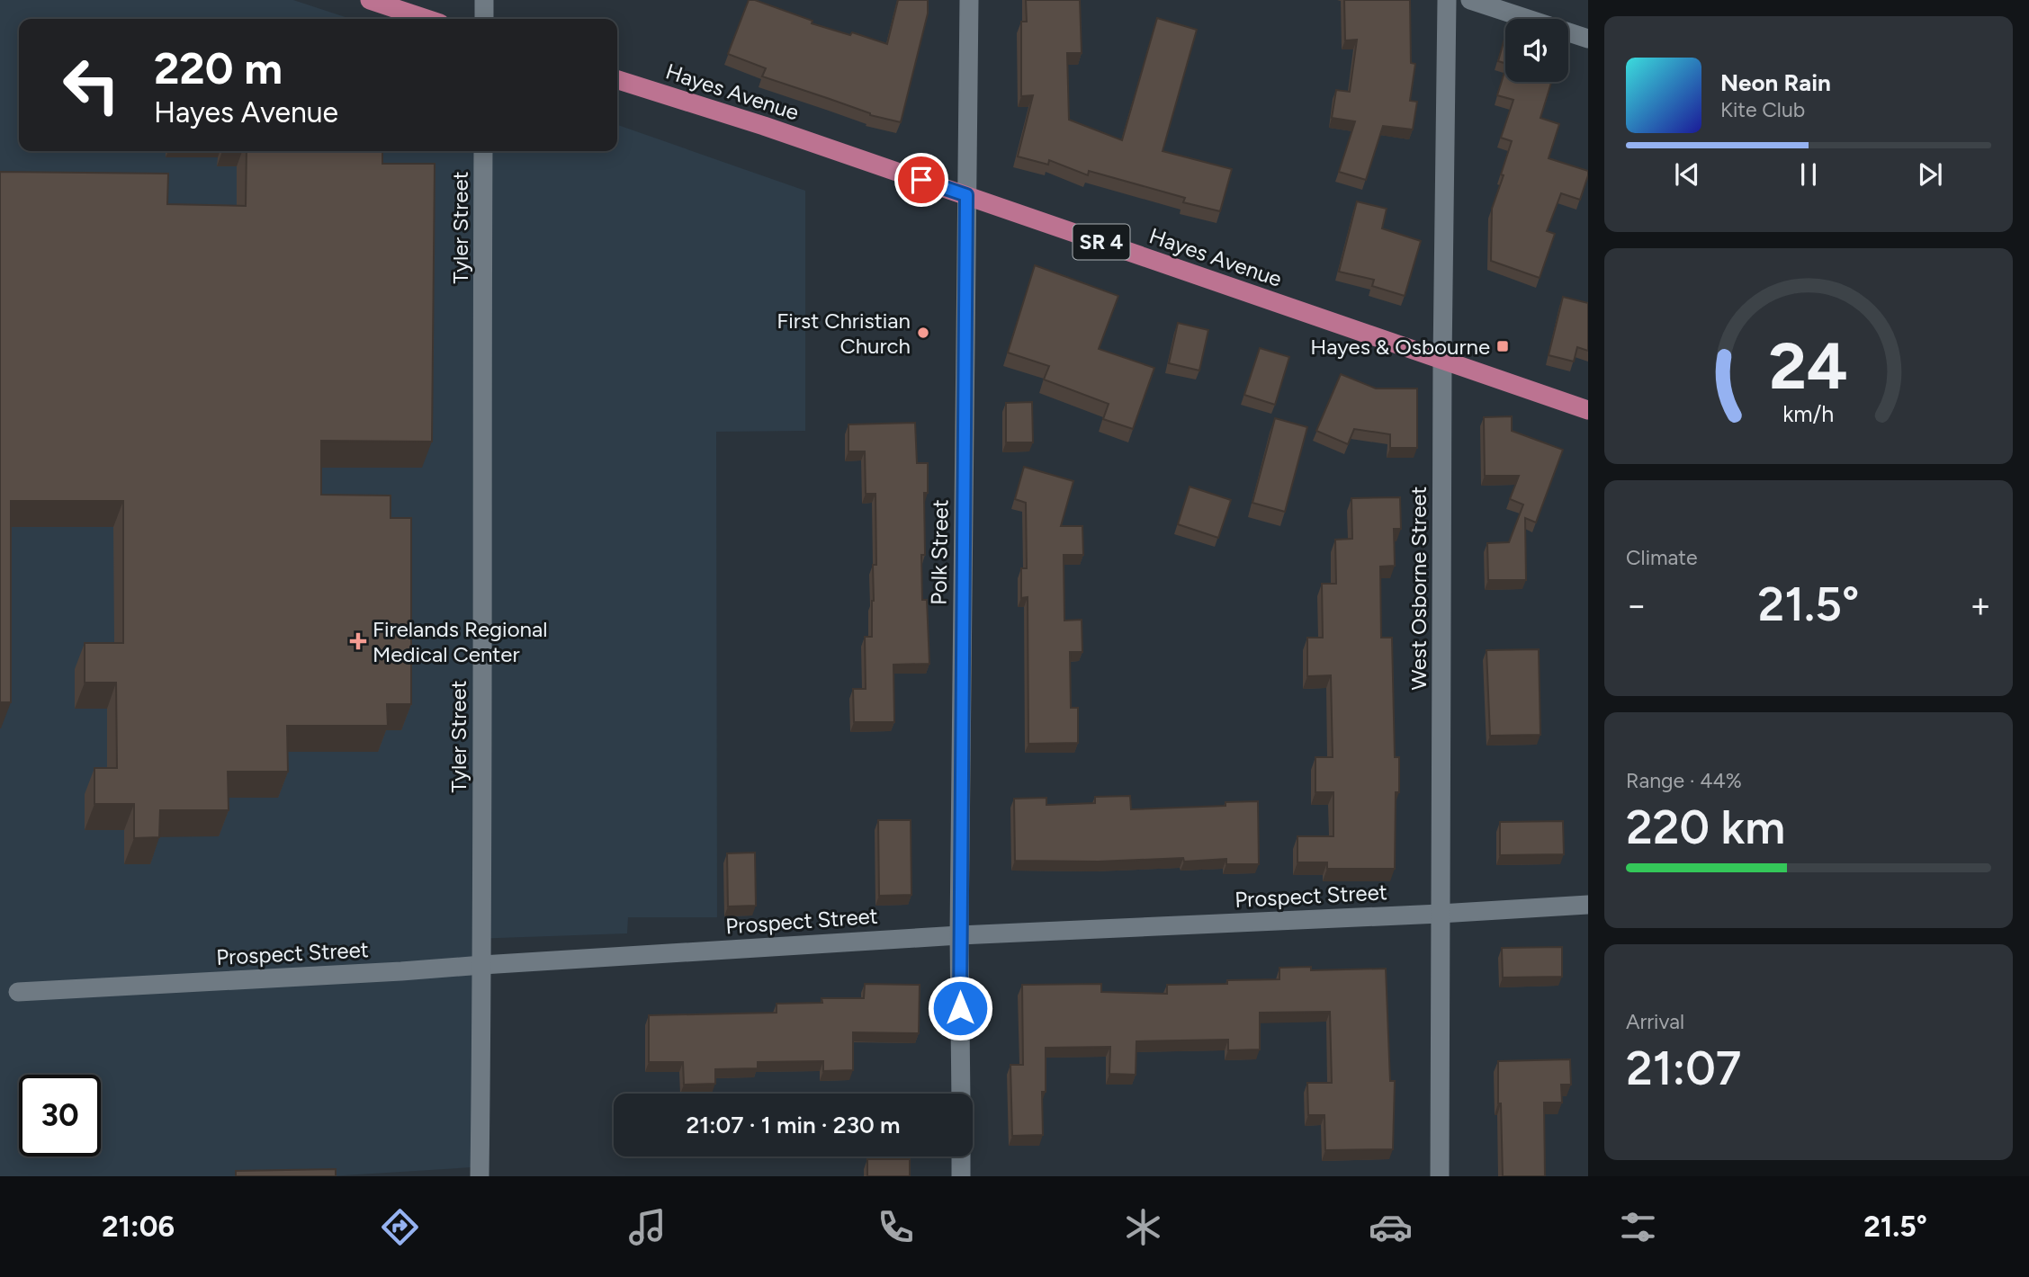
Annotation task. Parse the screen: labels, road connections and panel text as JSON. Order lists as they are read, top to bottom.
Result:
{
  "streets": {
    "main road": ["Hayes Avenue", "SR 4"],
    "street": [
      "Tyler Street",
      "Polk Street",
      "West Osborne Street",
      "Prospect Street"
    ]
  },
  "crossings": [
    ["Hayes Avenue", "Polk Street"],
    ["Hayes Avenue", "West Osborne Street"],
    ["Tyler Street", "Prospect Street"],
    ["Polk Street", "Prospect Street"],
    ["West Osborne Street", "Prospect Street"]
  ],
  "places": {
    "other": ["First Christian Church"],
    "transit": ["Hayes & Osbourne"],
    "health": ["Firelands Regional Medical Center"]
  },
  "page": {
    "turn": ["220 m", "Hayes Avenue"],
    "song": ["Neon Rain", "Kite Club"],
    "tile": [
      "Climate",
      ["Range · 44%", "220 km"],
      ["Arrival", "21:07"]
    ],
    "heat": ["−", "21.5°", "+"],
    "limit": "30",
    "trip": "21:07 · 1 min · 230 m",
    "tabs": ["21:06", "21.5°"],
    "gauge": ["24", "km/h"]
  }
}
